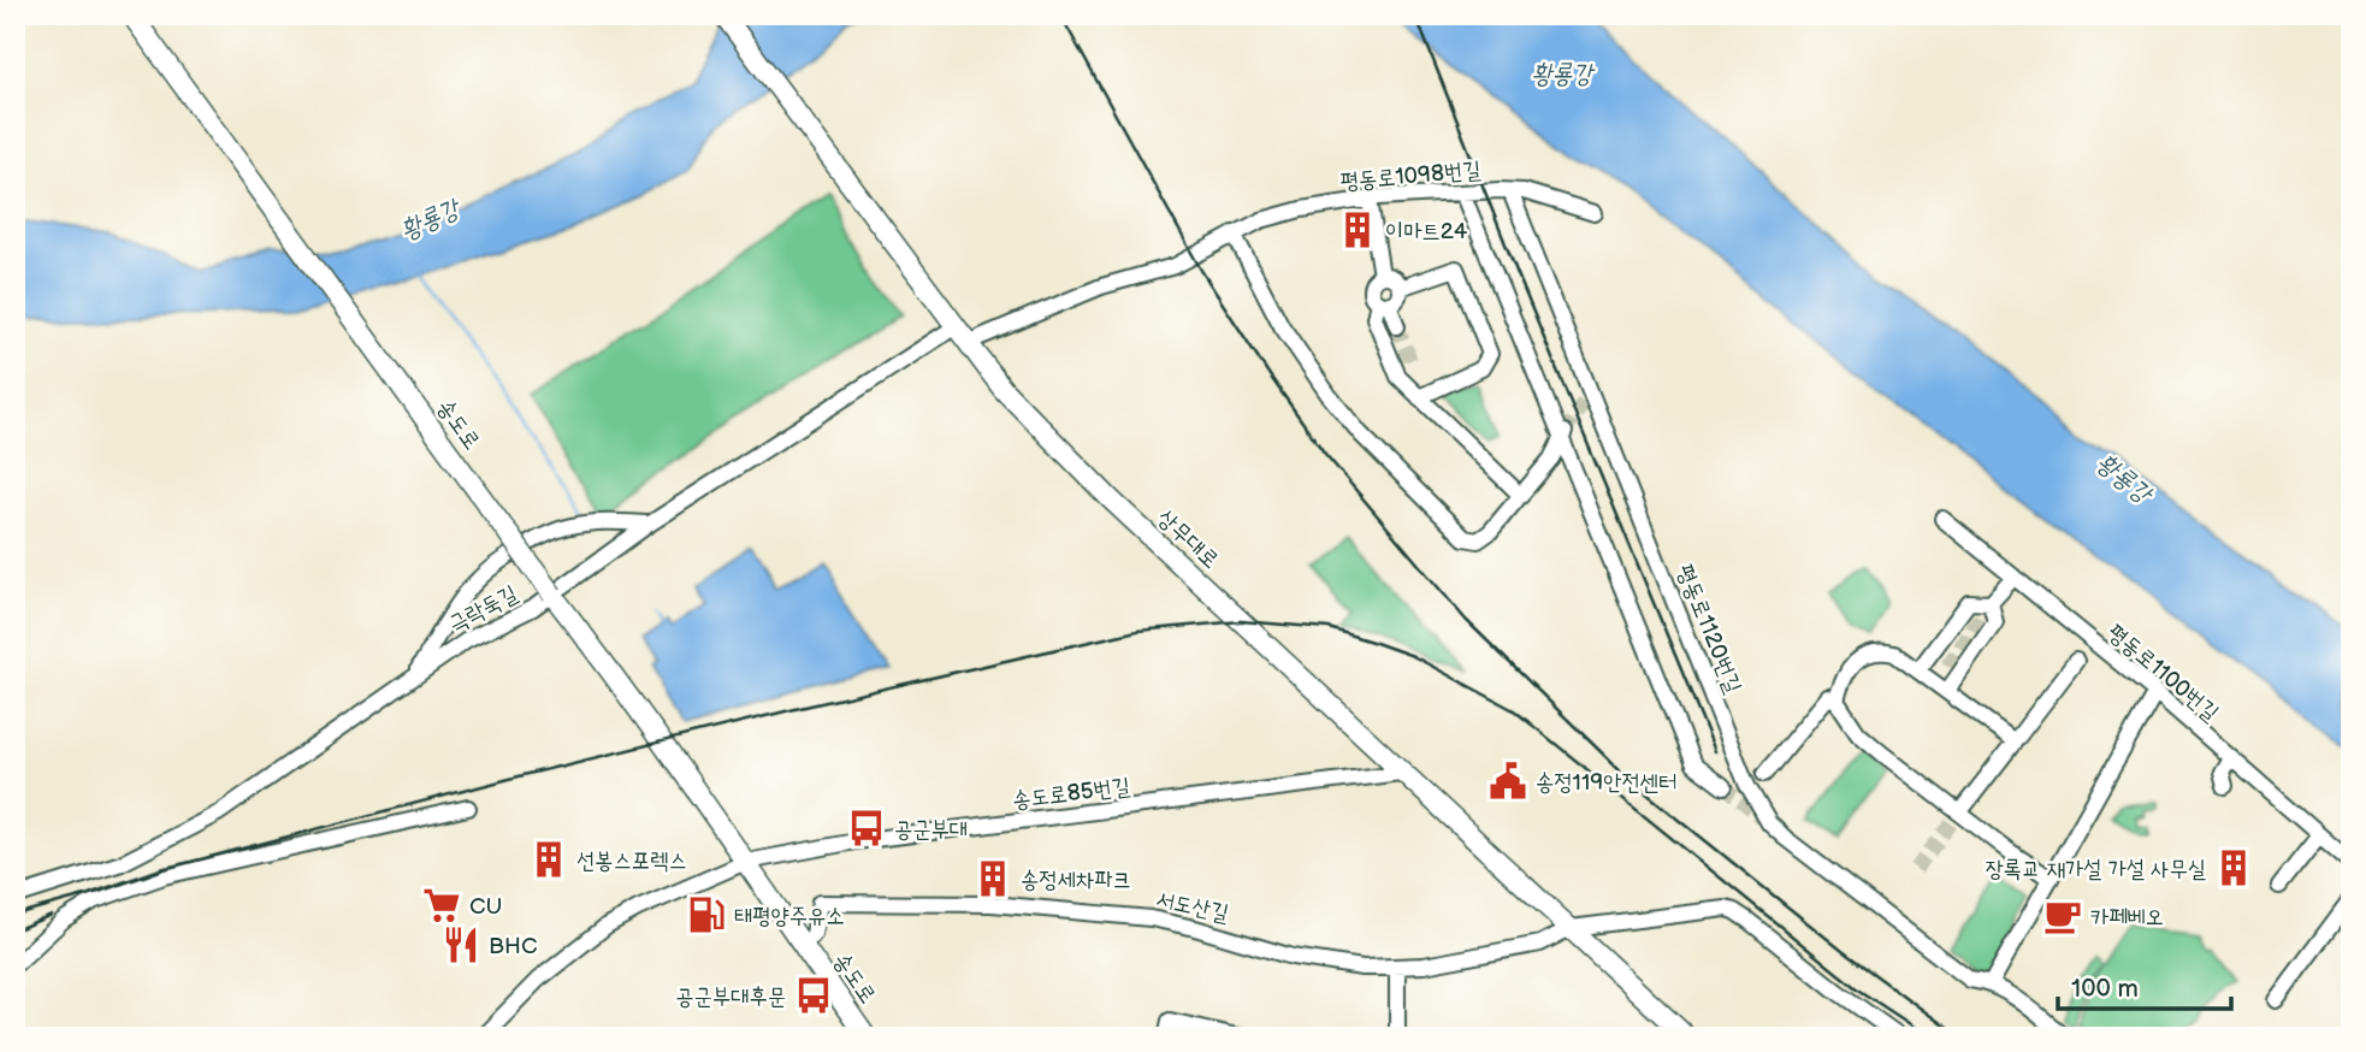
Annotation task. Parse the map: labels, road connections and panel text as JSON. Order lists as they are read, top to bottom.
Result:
{
  "streets": {
    "main road": ["송도로", "상무대로"],
    "street": [
      "평동로1098번길",
      "극락둑길",
      "평동로1120번길",
      "평동로1100번길",
      "송도로85번길",
      "서도산길"
    ]
  },
  "crossings": [
    ["평동로1098번길", "상무대로"],
    ["평동로1098번길", "극락둑길"],
    ["평동로1098번길", "평동로1120번길"],
    ["송도로", "극락둑길"],
    ["송도로", "송도로85번길"],
    ["송도로", "서도산길"],
    ["상무대로", "극락둑길"],
    ["상무대로", "송도로85번길"],
    ["상무대로", "서도산길"]
  ],
  "water": ["황룡강"],
  "places": {
    "building": [
      "이마트24",
      "선봉스포렉스",
      "장록교 재가설 가설 사무실",
      "송정세차파크"
    ],
    "public building": ["송정119안전센터"],
    "bus stop": ["공군부대", "공군부대후문"],
    "supermarket": ["CU"],
    "fuel station": ["태평양주유소"],
    "cafe": ["카페베오"],
    "restaurant": ["BHC"]
  },
  "scale_bar": "100 m"
}
